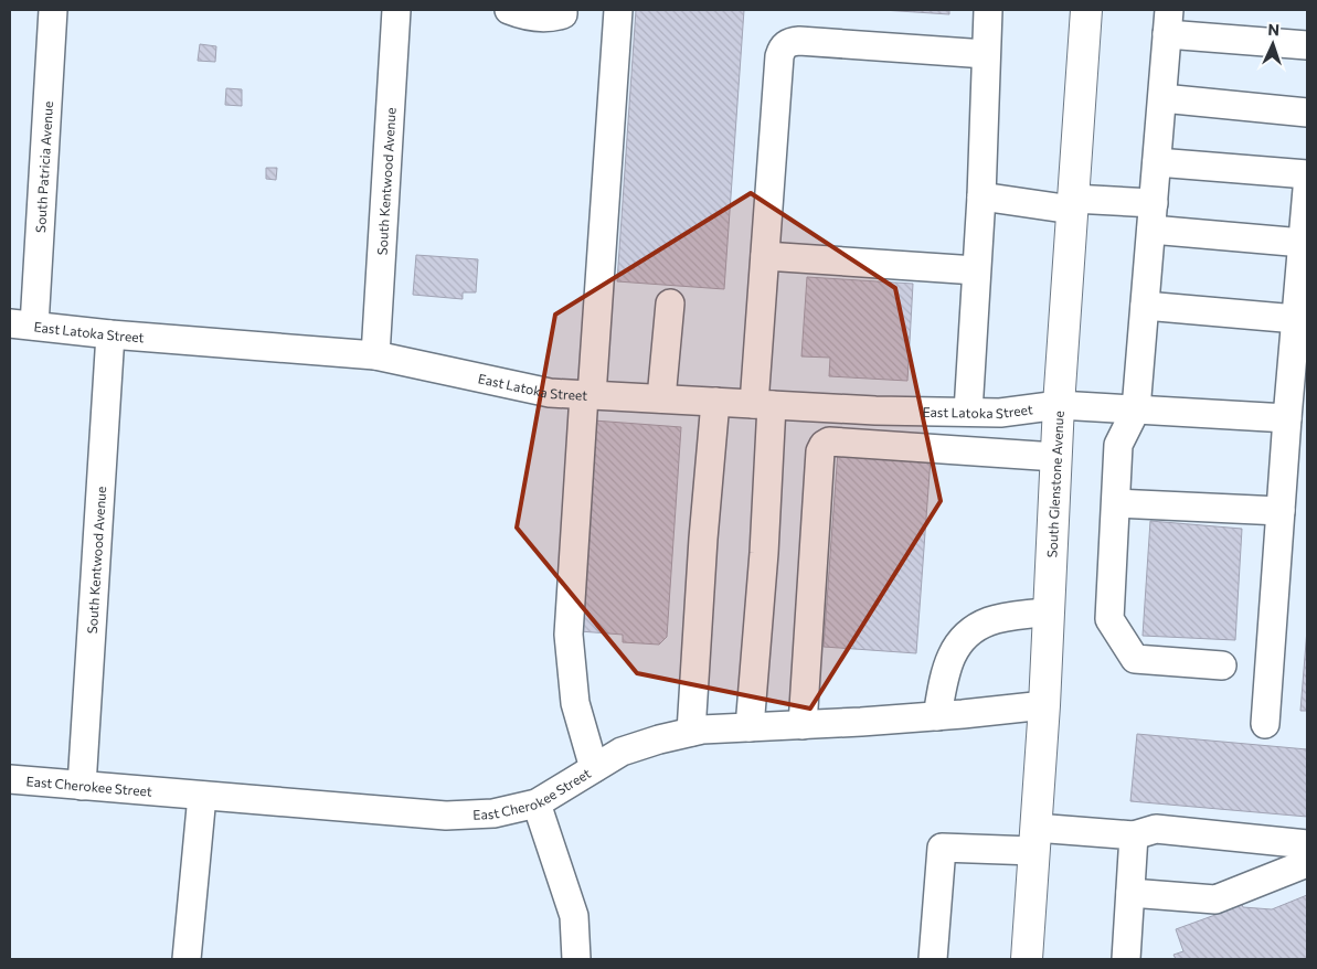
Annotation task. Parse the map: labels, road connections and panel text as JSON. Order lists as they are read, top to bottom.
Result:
{
  "streets": {
    "main road": ["South Glenstone Avenue"],
    "street": [
      "South Patricia Avenue",
      "South Kentwood Avenue",
      "East Latoka Street",
      "East Cherokee Street"
    ]
  },
  "crossings": [
    ["South Patricia Avenue", "East Latoka Street"],
    ["South Kentwood Avenue", "East Latoka Street"],
    ["South Kentwood Avenue", "East Cherokee Street"],
    ["East Latoka Street", "South Glenstone Avenue"],
    ["South Glenstone Avenue", "East Cherokee Street"]
  ],
  "north": "top"
}
